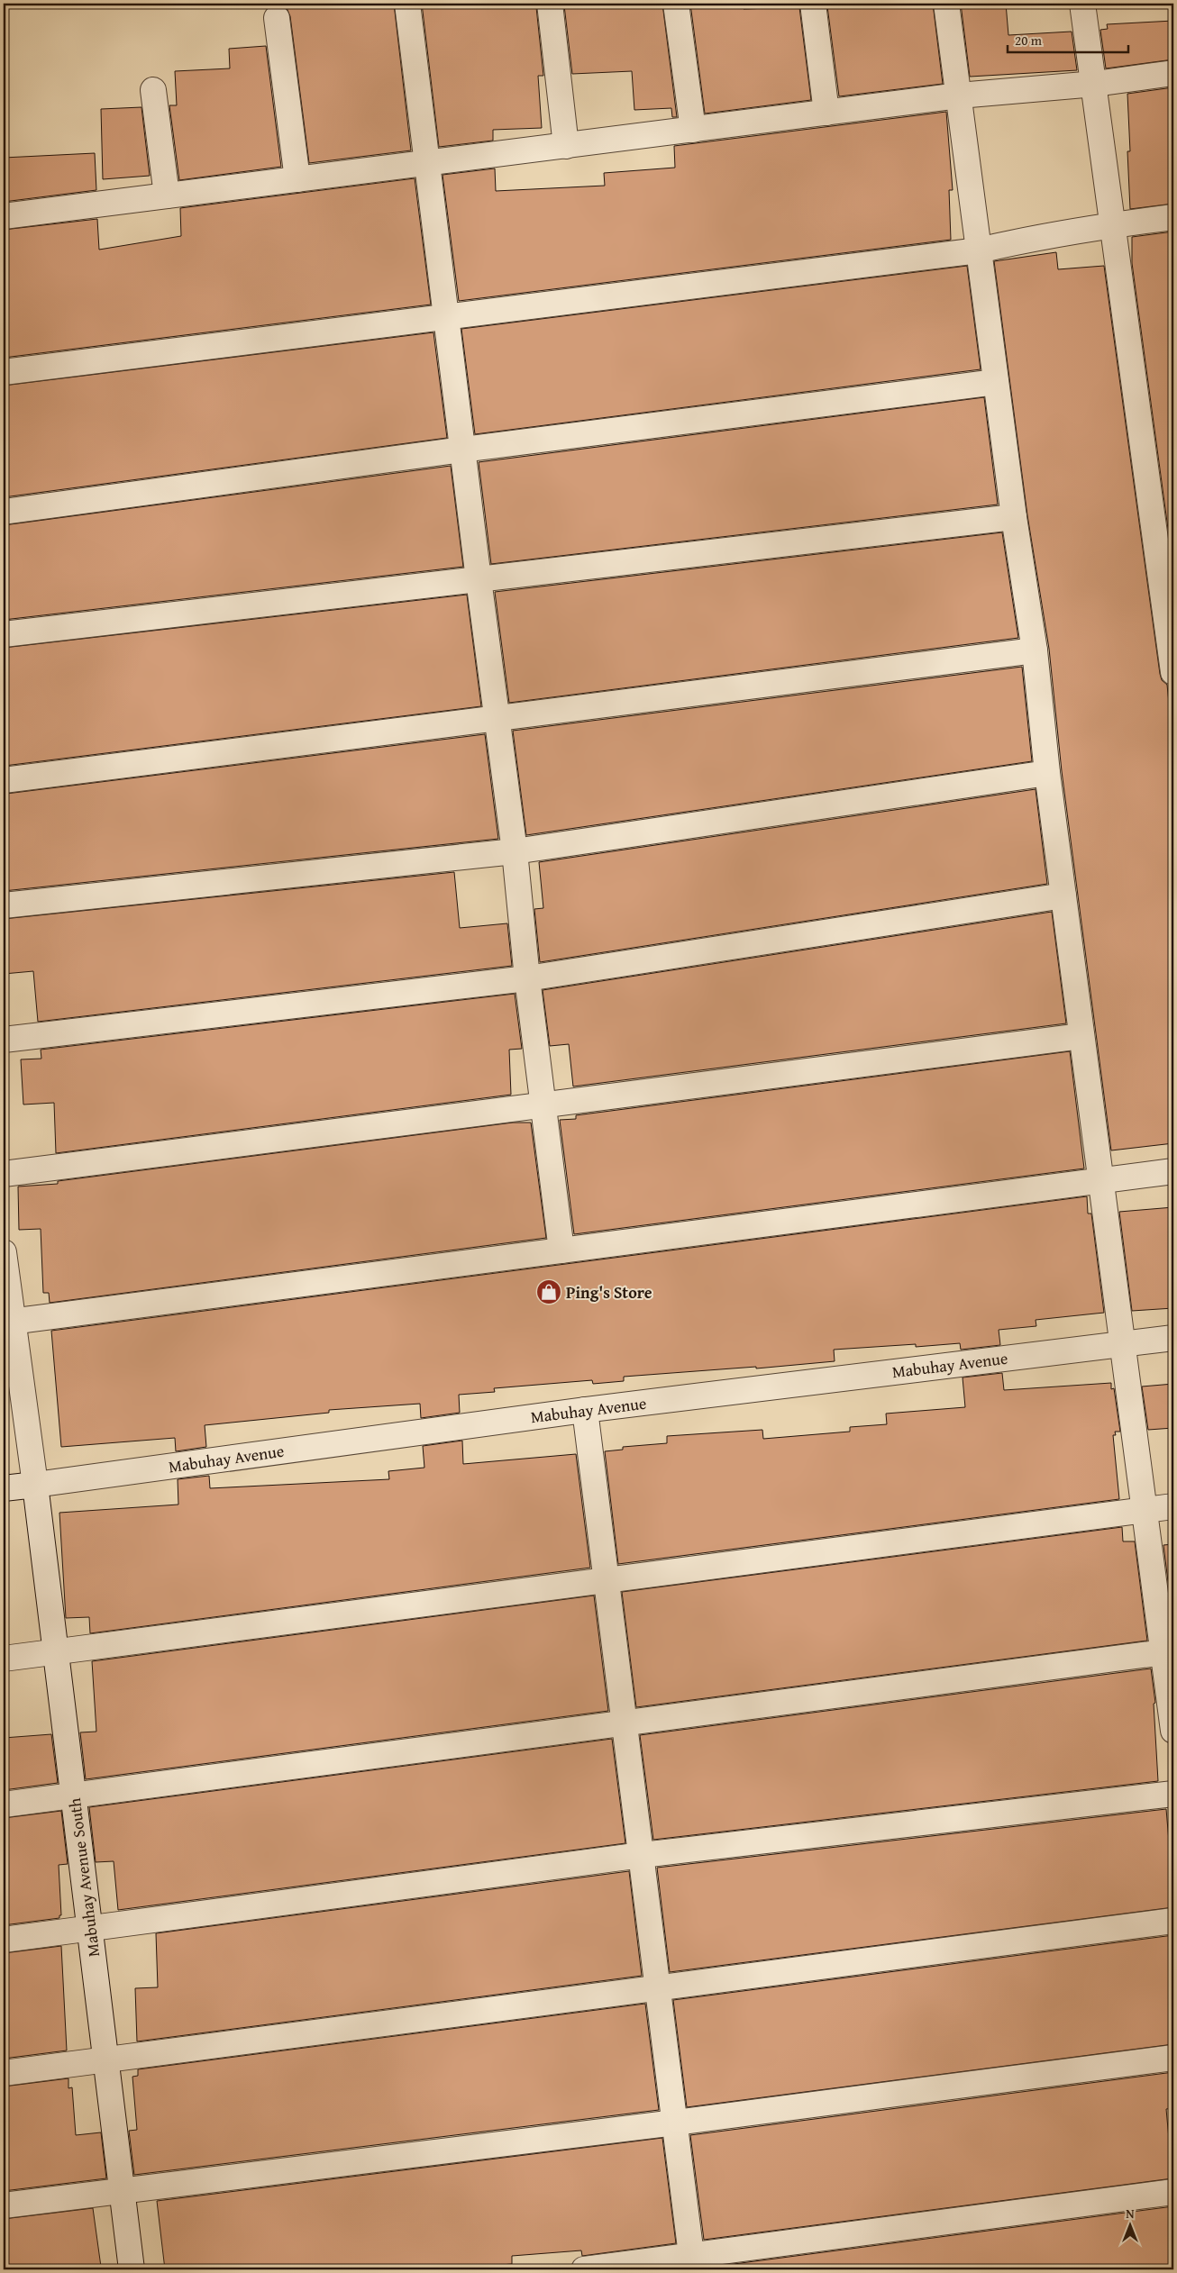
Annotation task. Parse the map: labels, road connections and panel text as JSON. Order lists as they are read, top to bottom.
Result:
{
  "streets": {
    "street": ["Mabuhay Avenue", "Mabuhay Avenue South"]
  },
  "crossings": [
    ["Mabuhay Avenue", "Mabuhay Avenue South"]
  ],
  "places": {
    "shop": ["Ping's Store"]
  },
  "scale_bar": "20 m",
  "north": "top"
}
